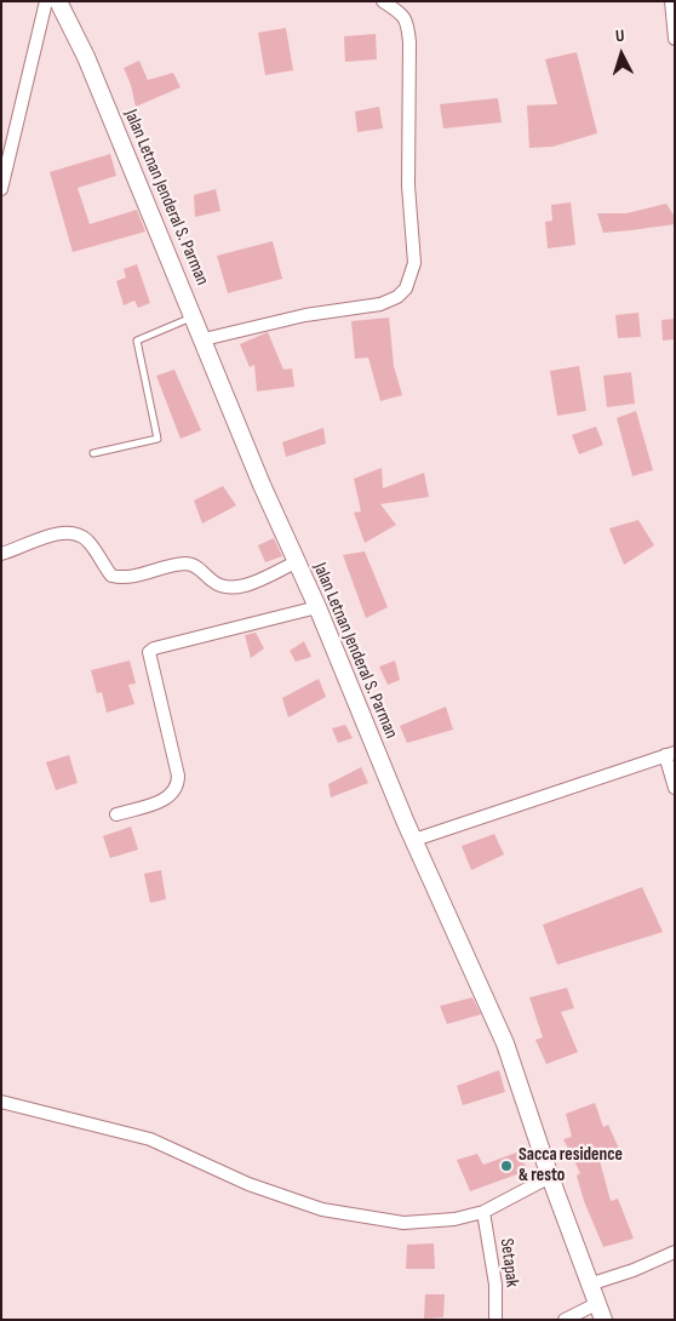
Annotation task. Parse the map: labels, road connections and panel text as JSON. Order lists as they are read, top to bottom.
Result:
{
  "streets": {
    "street": ["Jalan Letnan Jenderal S. Parman", "Setapak"]
  },
  "places": ["Sacca residence & resto"],
  "north": "top"
}
